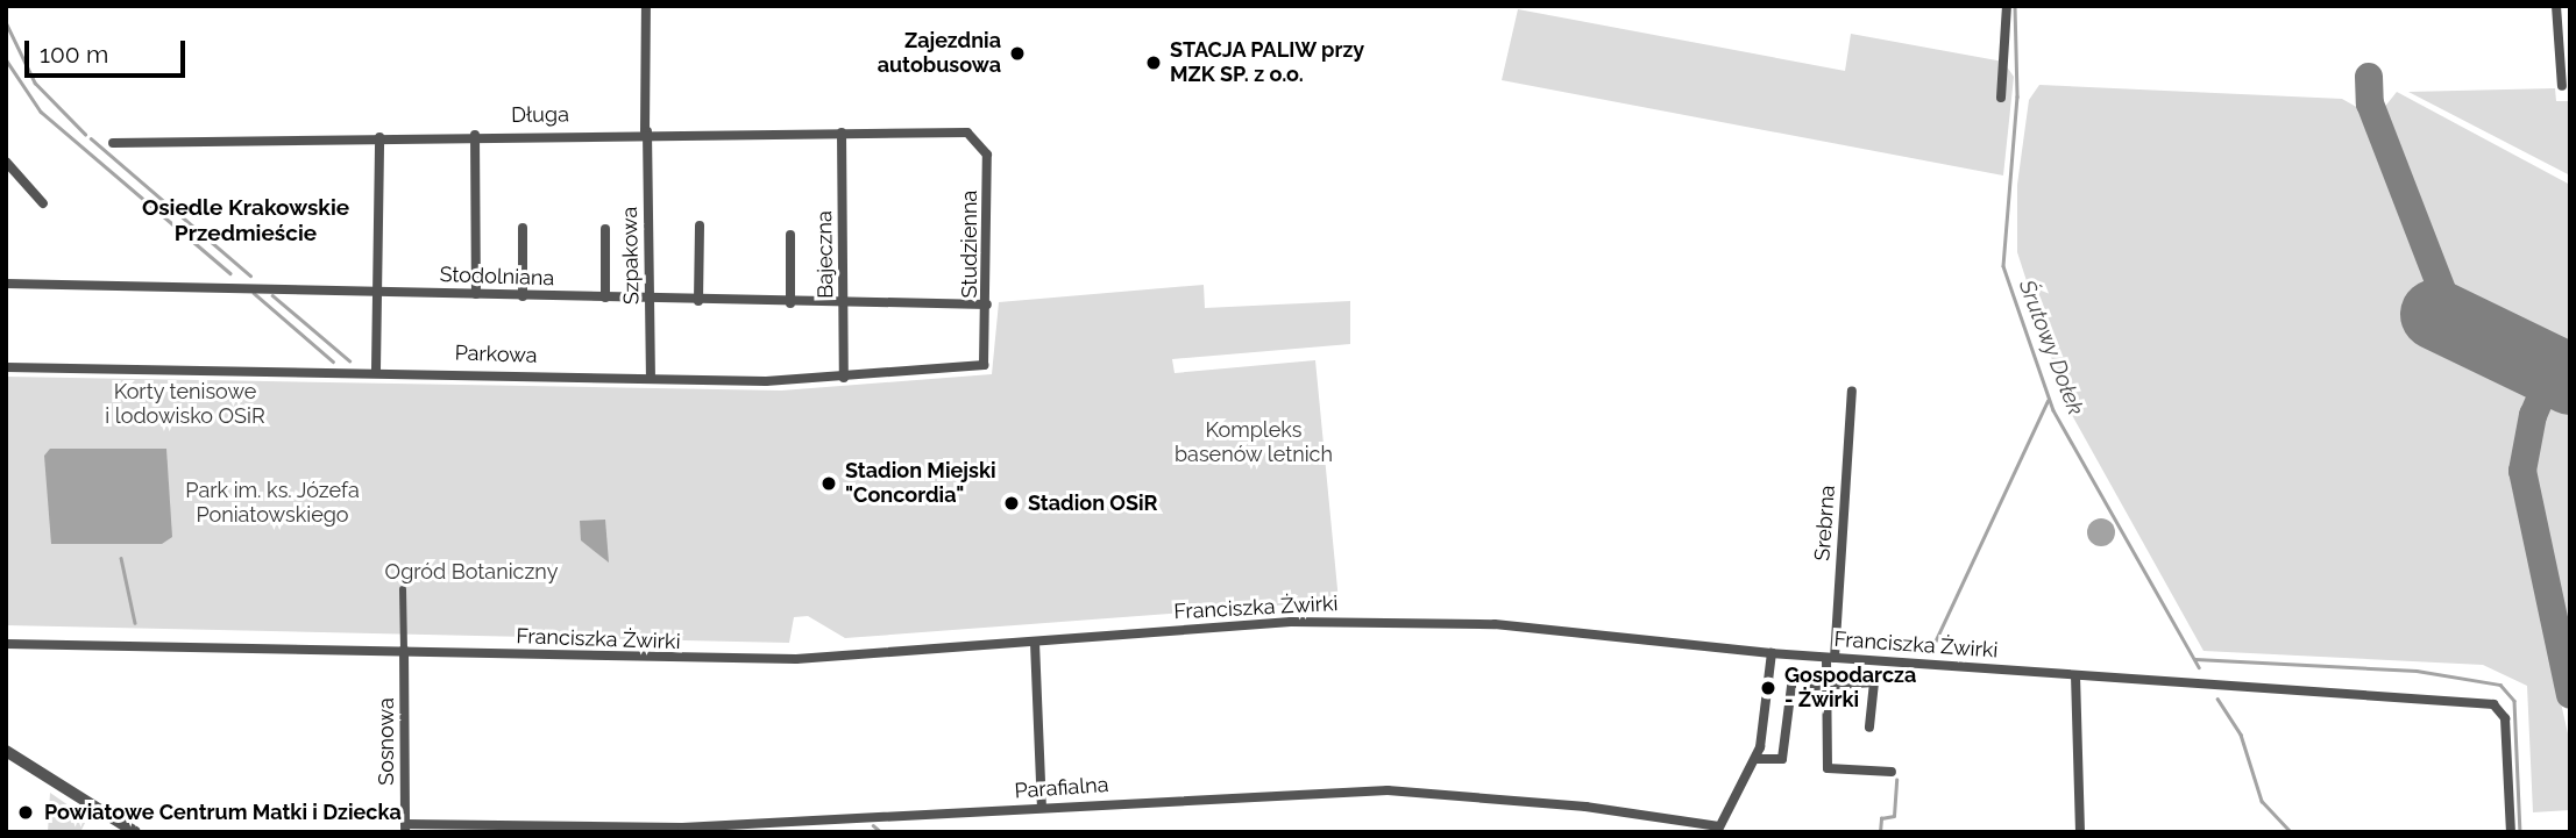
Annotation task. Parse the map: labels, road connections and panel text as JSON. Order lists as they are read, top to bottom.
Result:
{
  "streets": {
    "street": [
      "Długa",
      "Studzienna",
      "Bajeczna",
      "Szpakowa",
      "Stodolniana",
      "Parkowa",
      "Srebrna",
      "Franciszka Żwirki",
      "Sosnowa",
      "Parafialna"
    ]
  },
  "crossings": [
    ["Długa", "Studzienna"],
    ["Długa", "Bajeczna"],
    ["Długa", "Szpakowa"],
    ["Studzienna", "Stodolniana"],
    ["Studzienna", "Parkowa"],
    ["Bajeczna", "Stodolniana"],
    ["Bajeczna", "Parkowa"],
    ["Szpakowa", "Stodolniana"],
    ["Szpakowa", "Parkowa"],
    ["Srebrna", "Franciszka Żwirki"],
    ["Franciszka Żwirki", "Sosnowa"],
    ["Sosnowa", "Parafialna"]
  ],
  "districts": ["Osiedle Krakowskie Przedmieście"],
  "water": ["Śrutowy Dołek"],
  "parks": [
    "Korty tenisowe i lodowisko OSiR",
    "Kompleks basenów letnich",
    "Park im. ks. Józefa Poniatowskiego",
    "Ogród Botaniczny"
  ],
  "places": [
    "Zajezdnia autobusowa",
    "STACJA PALIW przy MZK SP. z o.o.",
    "Stadion Miejski \"Concordia\"",
    "Stadion OSiR",
    "Gospodarcza - Żwirki",
    "Powiatowe Centrum Matki i Dziecka"
  ],
  "scale_bar": "100 m"
}
